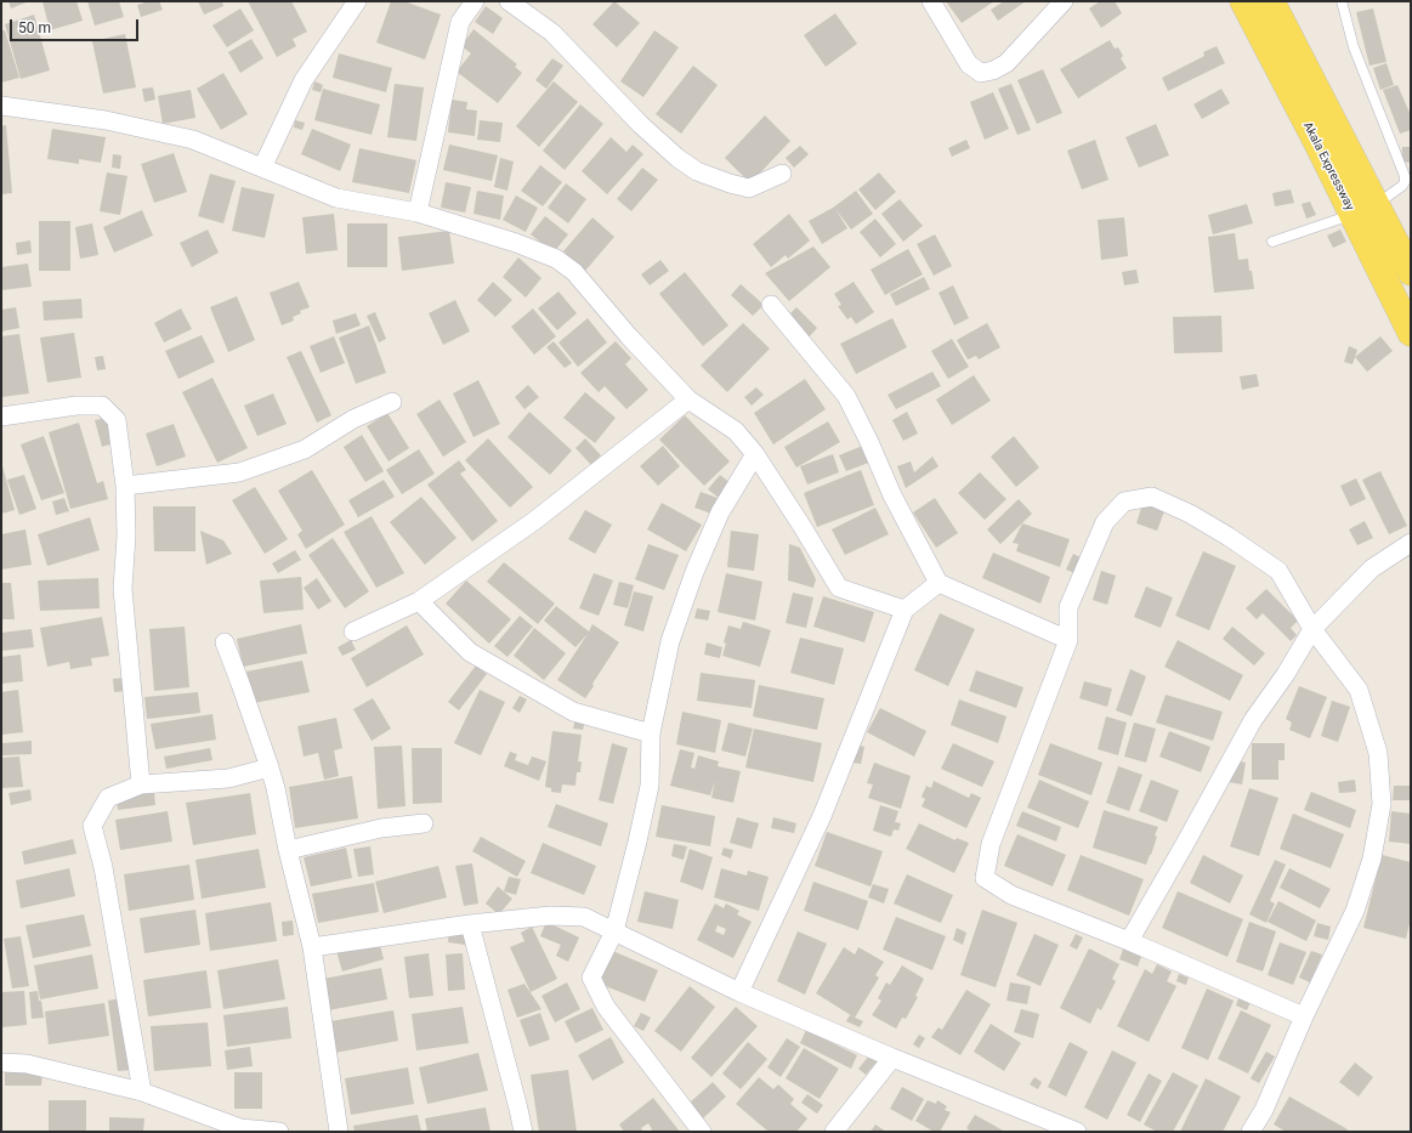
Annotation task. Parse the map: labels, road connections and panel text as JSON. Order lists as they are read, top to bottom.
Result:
{
  "streets": {
    "main road": ["Akala Expressway"]
  },
  "scale_bar": "50 m"
}
